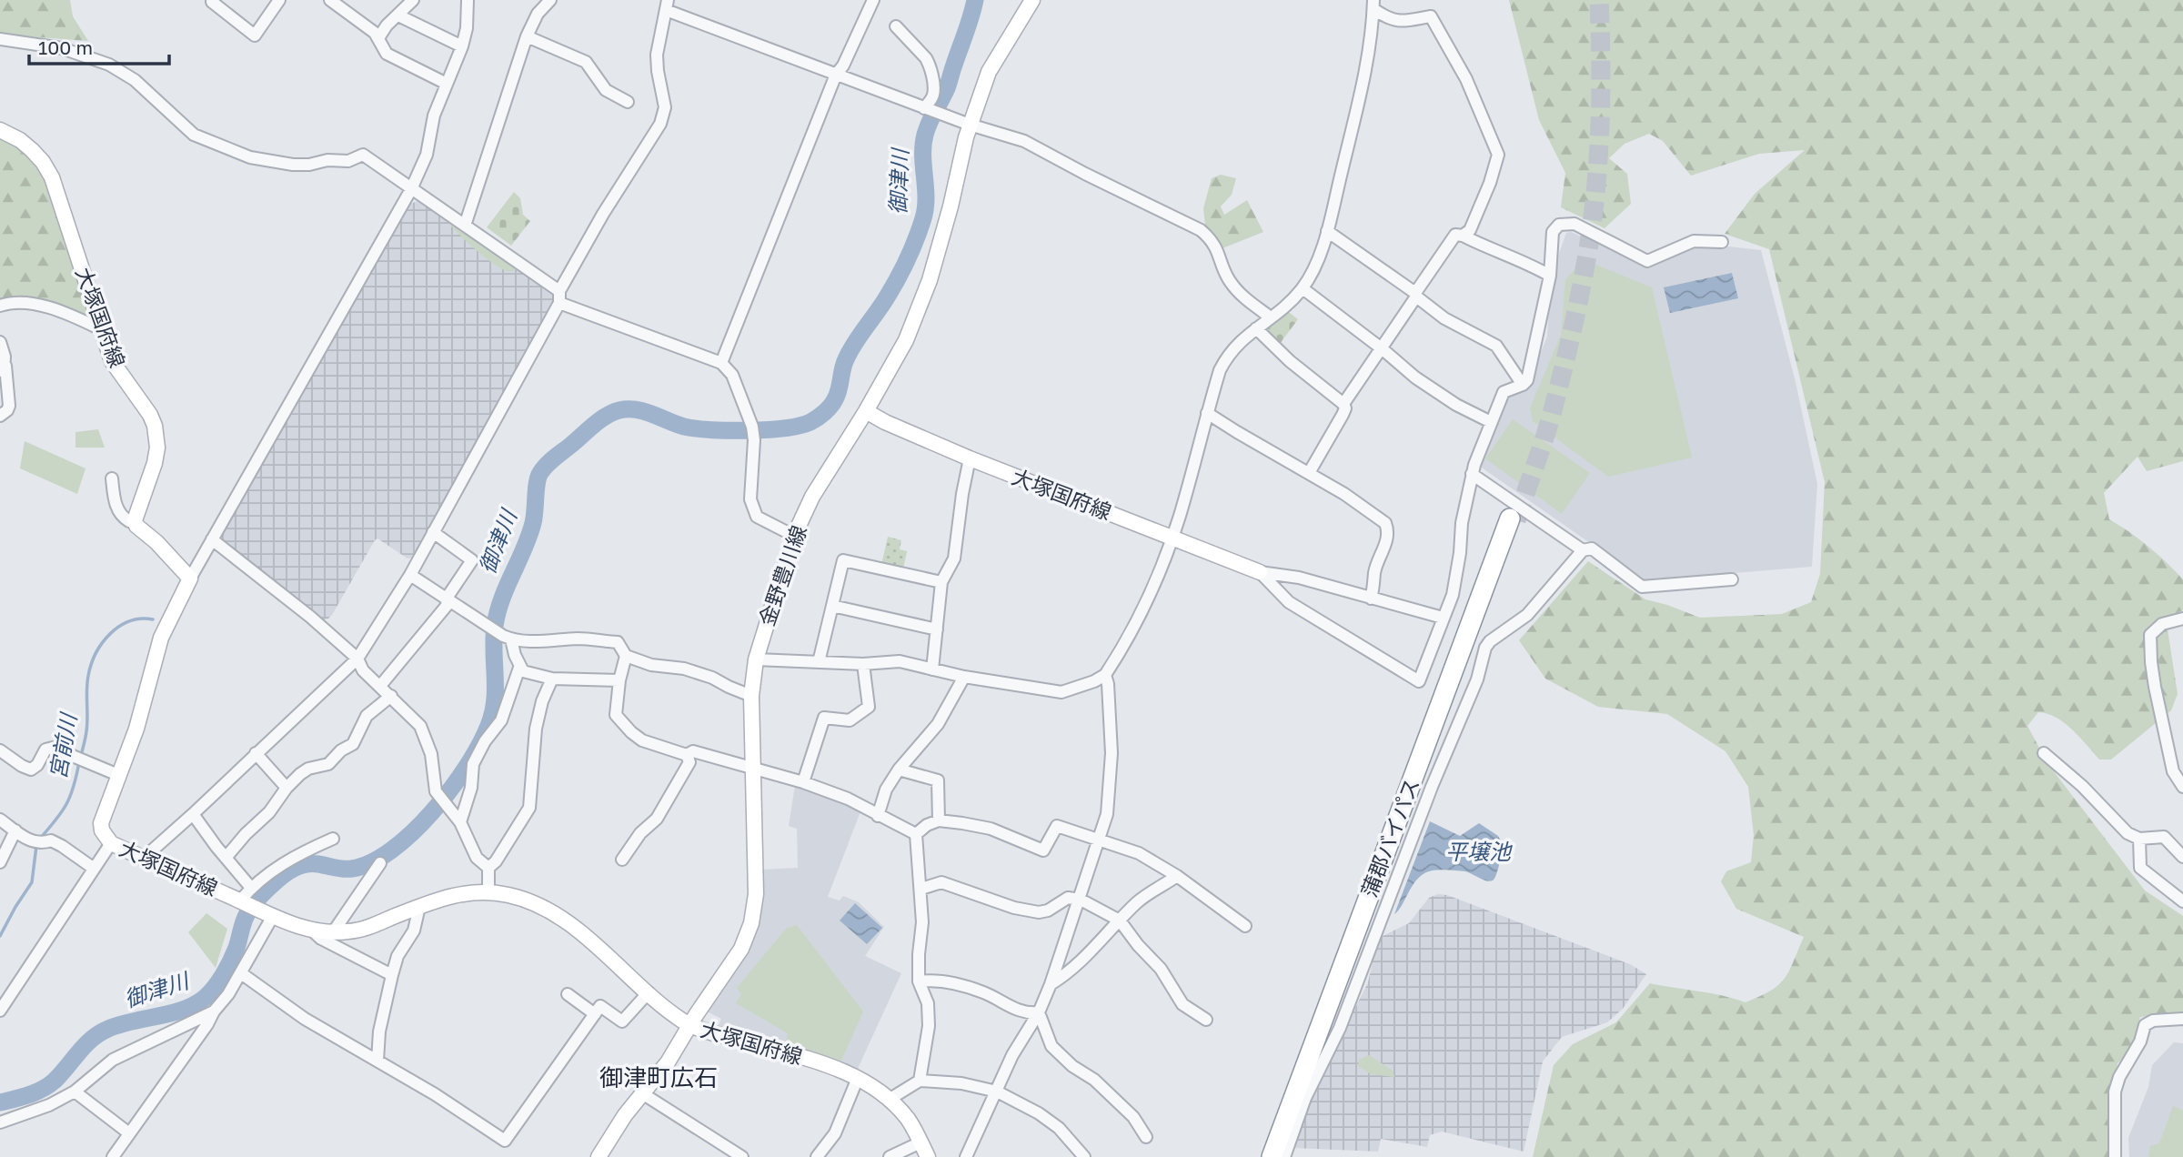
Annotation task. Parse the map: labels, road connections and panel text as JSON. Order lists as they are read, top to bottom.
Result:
{
  "streets": {
    "highway": ["蒲郡バイパス"],
    "main road": ["大塚国府線", "金野豊川線"]
  },
  "crossings": [
    ["大塚国府線", "金野豊川線"]
  ],
  "districts": ["御津町広石"],
  "water": ["御津川", "宮前川", "平壌池"],
  "scale_bar": "100 m"
}
